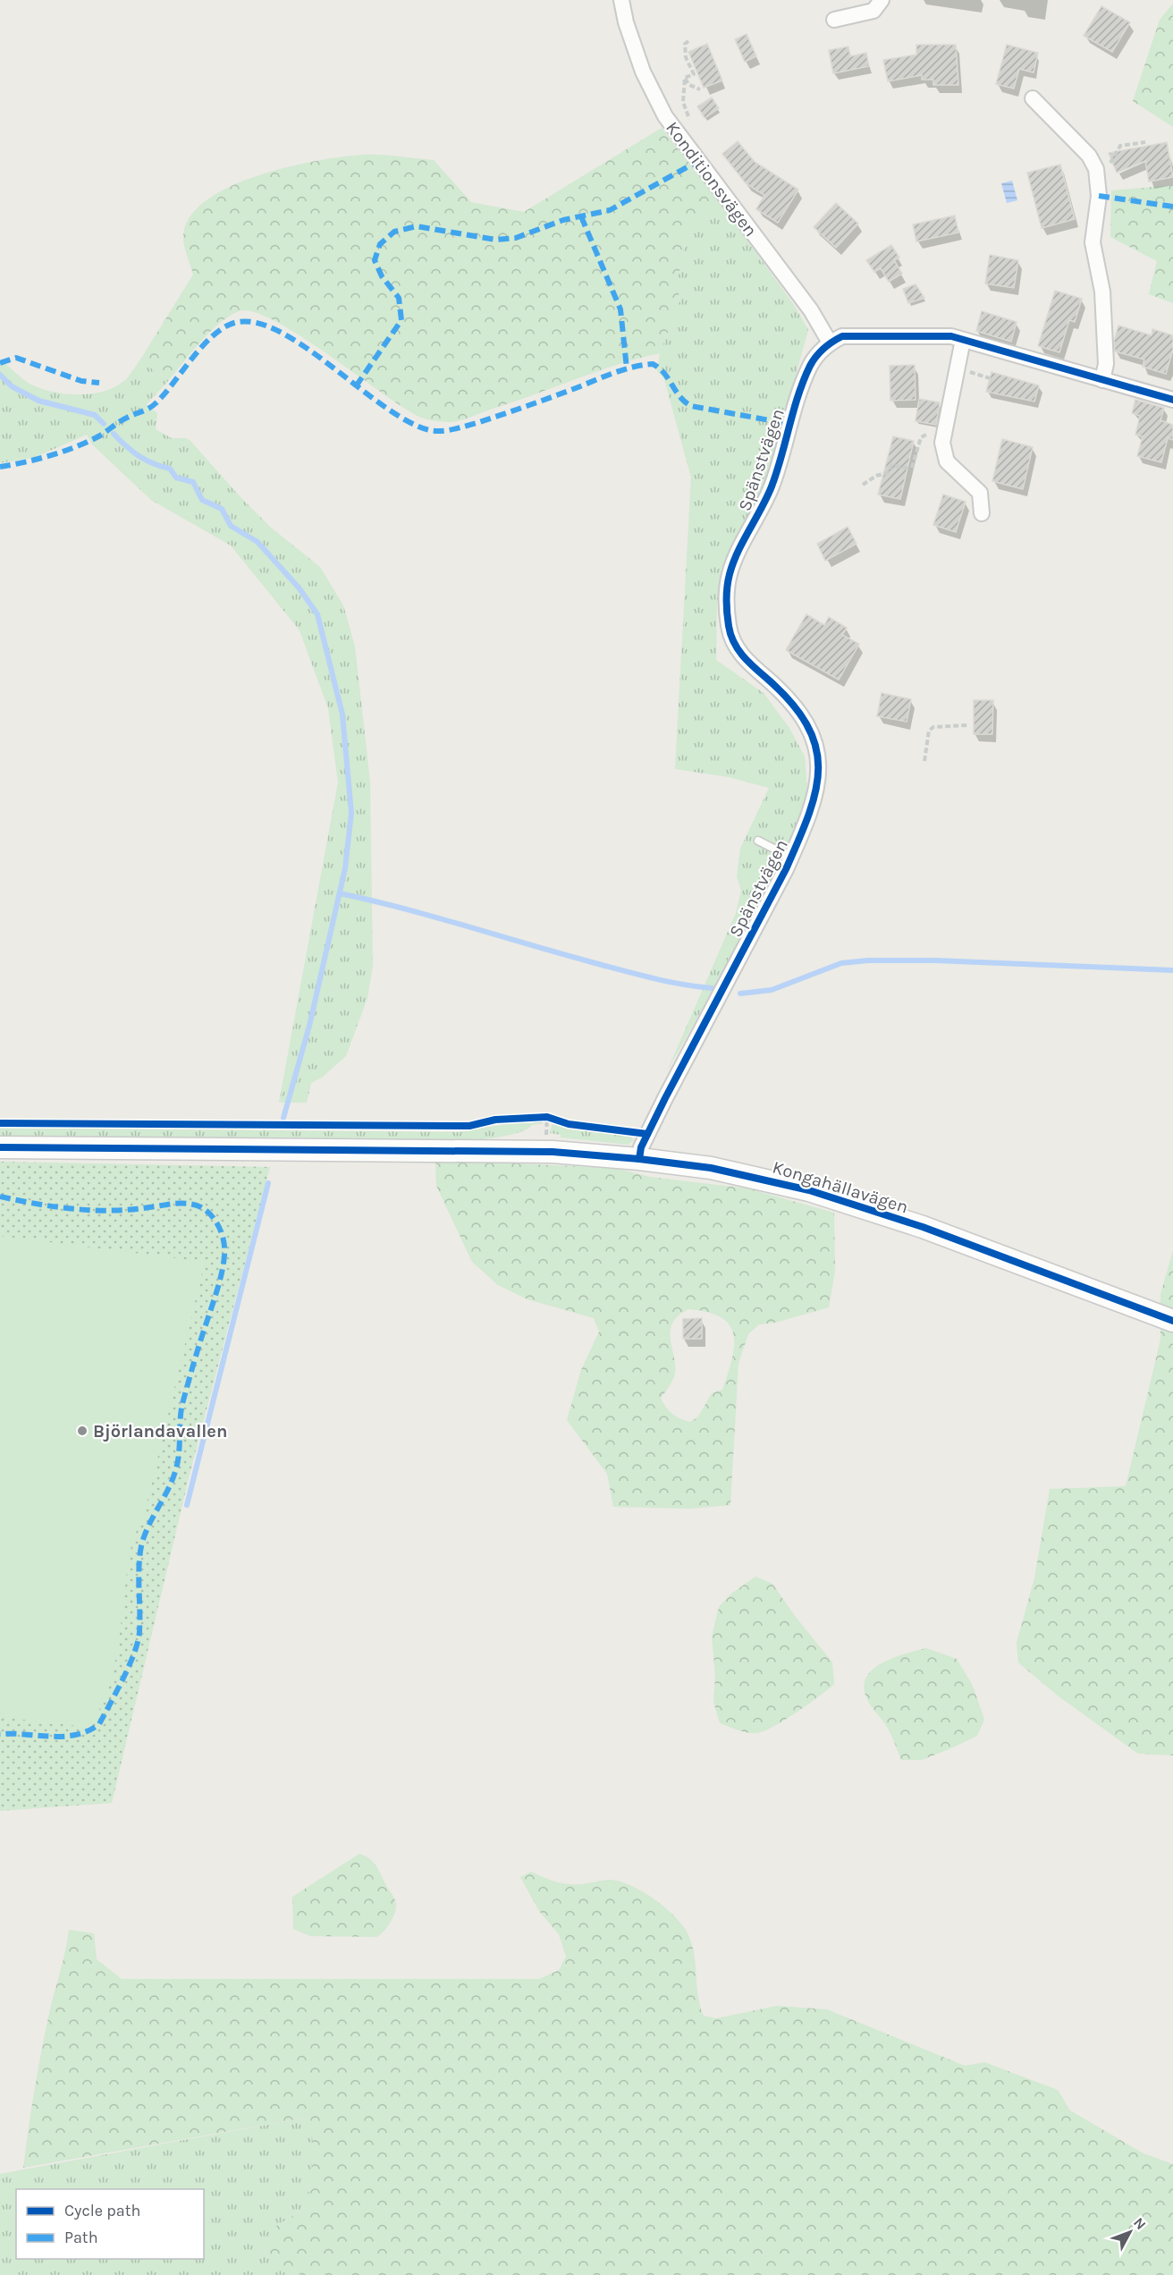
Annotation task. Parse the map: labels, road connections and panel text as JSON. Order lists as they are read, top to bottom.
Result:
{
  "streets": {
    "street": ["Konditionsvägen", "Spänstvägen", "Kongahällavägen"]
  },
  "crossings": [
    ["Konditionsvägen", "Spänstvägen"],
    ["Spänstvägen", "Kongahällavägen"]
  ],
  "places": ["Björlandavallen"],
  "legend": ["Cycle path", "Path"],
  "north": "top right"
}
